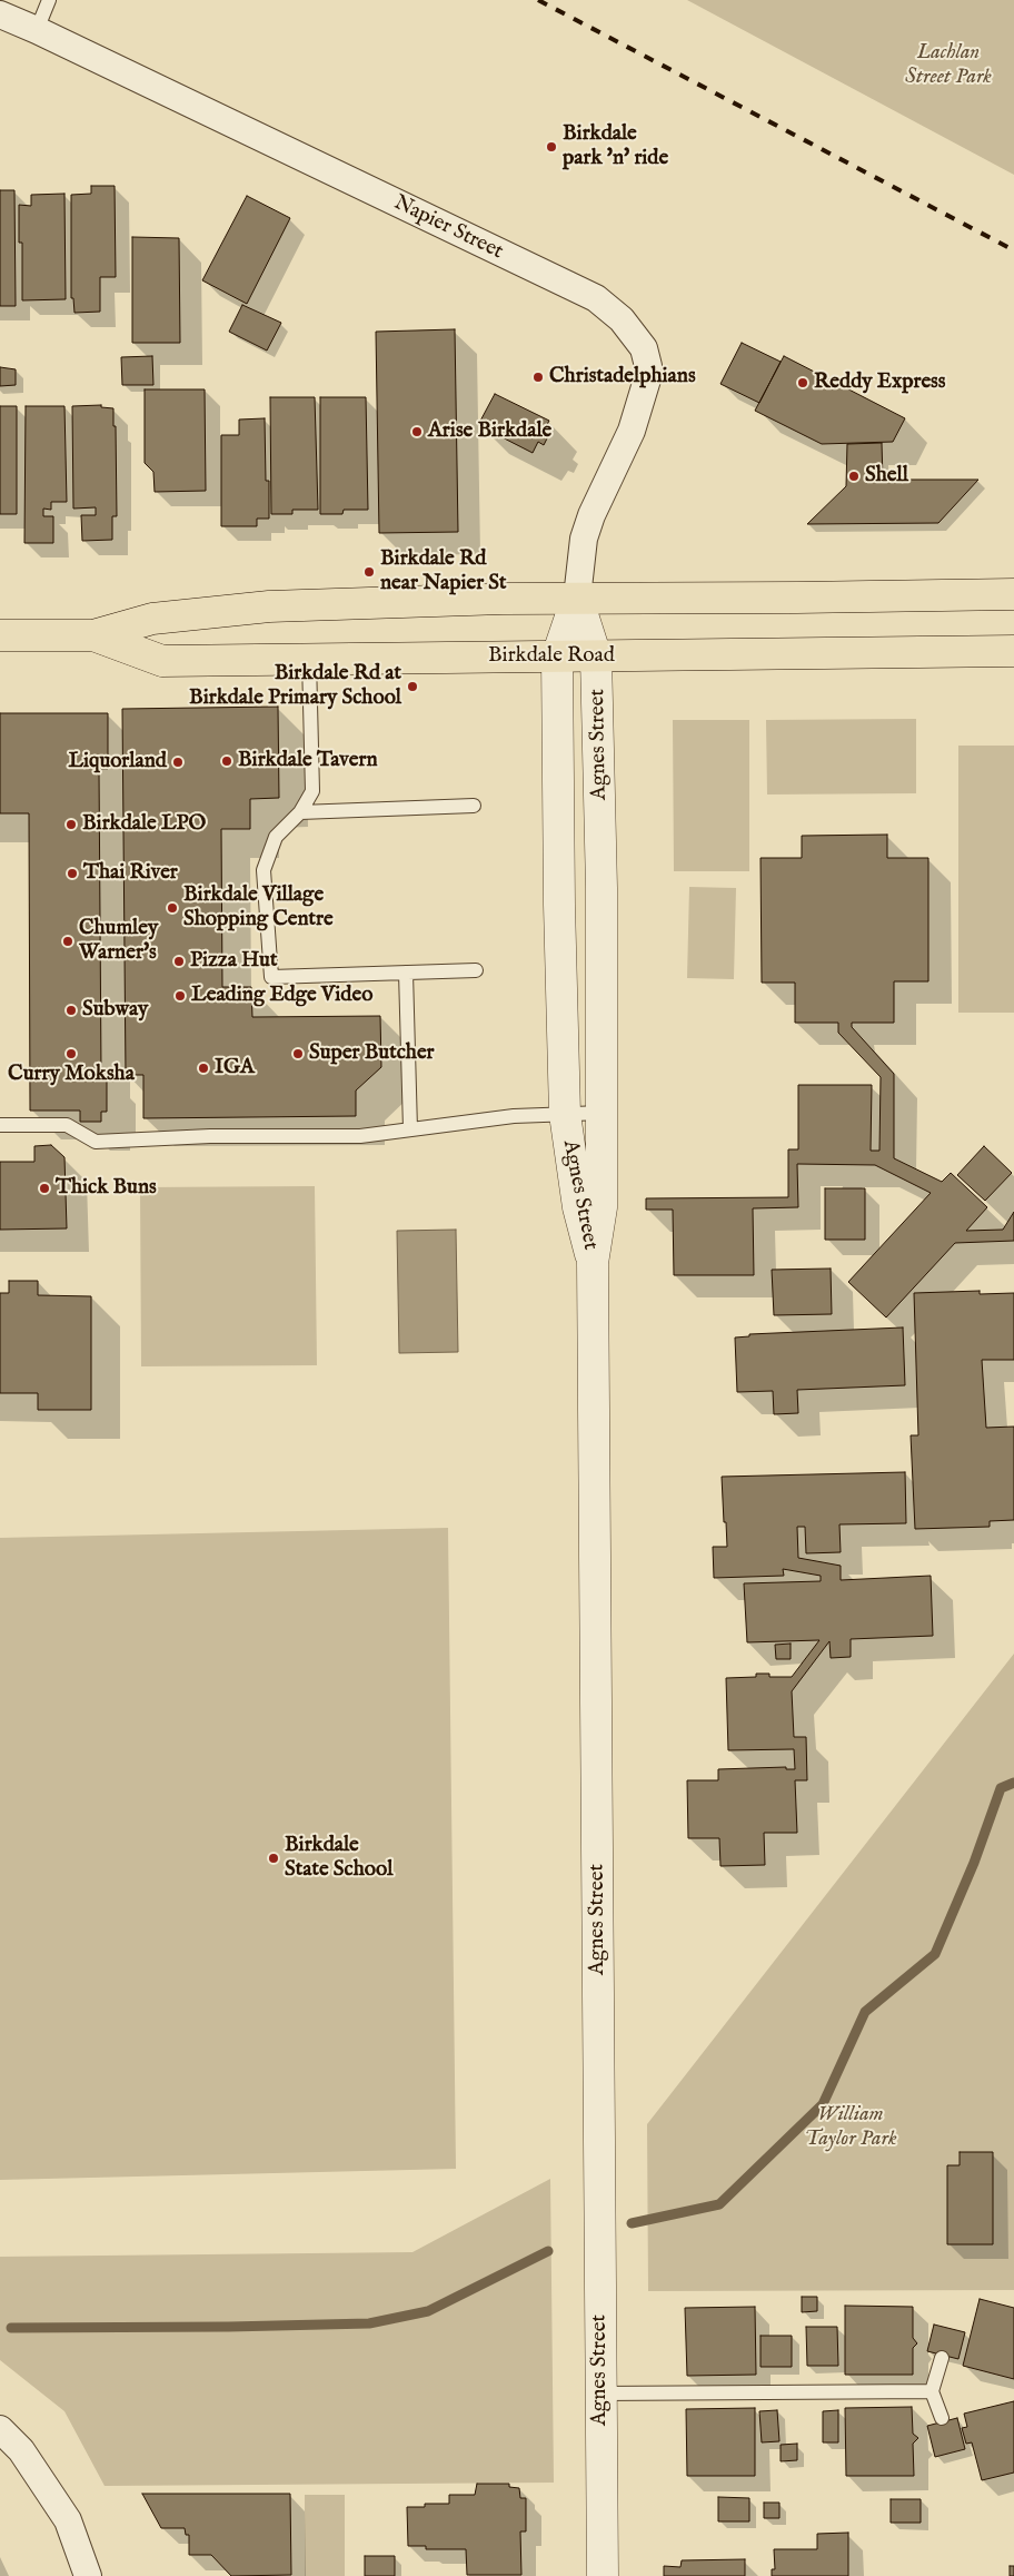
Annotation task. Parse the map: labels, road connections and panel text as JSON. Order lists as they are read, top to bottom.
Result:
{
  "streets": {
    "main road": ["Birkdale Road"],
    "street": ["Napier Street", "Agnes Street"]
  },
  "crossings": [
    ["Napier Street", "Birkdale Road"],
    ["Napier Street", "Agnes Street"],
    ["Birkdale Road", "Agnes Street"]
  ],
  "parks": ["Lachlan Street Park", "William Taylor Park"],
  "places": [
    "Birkdale park 'n' ride",
    "Christadelphians",
    "Reddy Express",
    "Arise Birkdale",
    "Shell",
    "Birkdale Rd near Napier St",
    "Birkdale Rd at Birkdale Primary School",
    "Birkdale Tavern",
    "Liquorland",
    "Birkdale LPO",
    "Thai River",
    "Birkdale Village Shopping Centre",
    "Chumley Warner's",
    "Pizza Hut",
    "Leading Edge Video",
    "Subway",
    "Curry Moksha",
    "Super Butcher",
    "IGA",
    "Thick Buns",
    "Birkdale State School"
  ]
}
